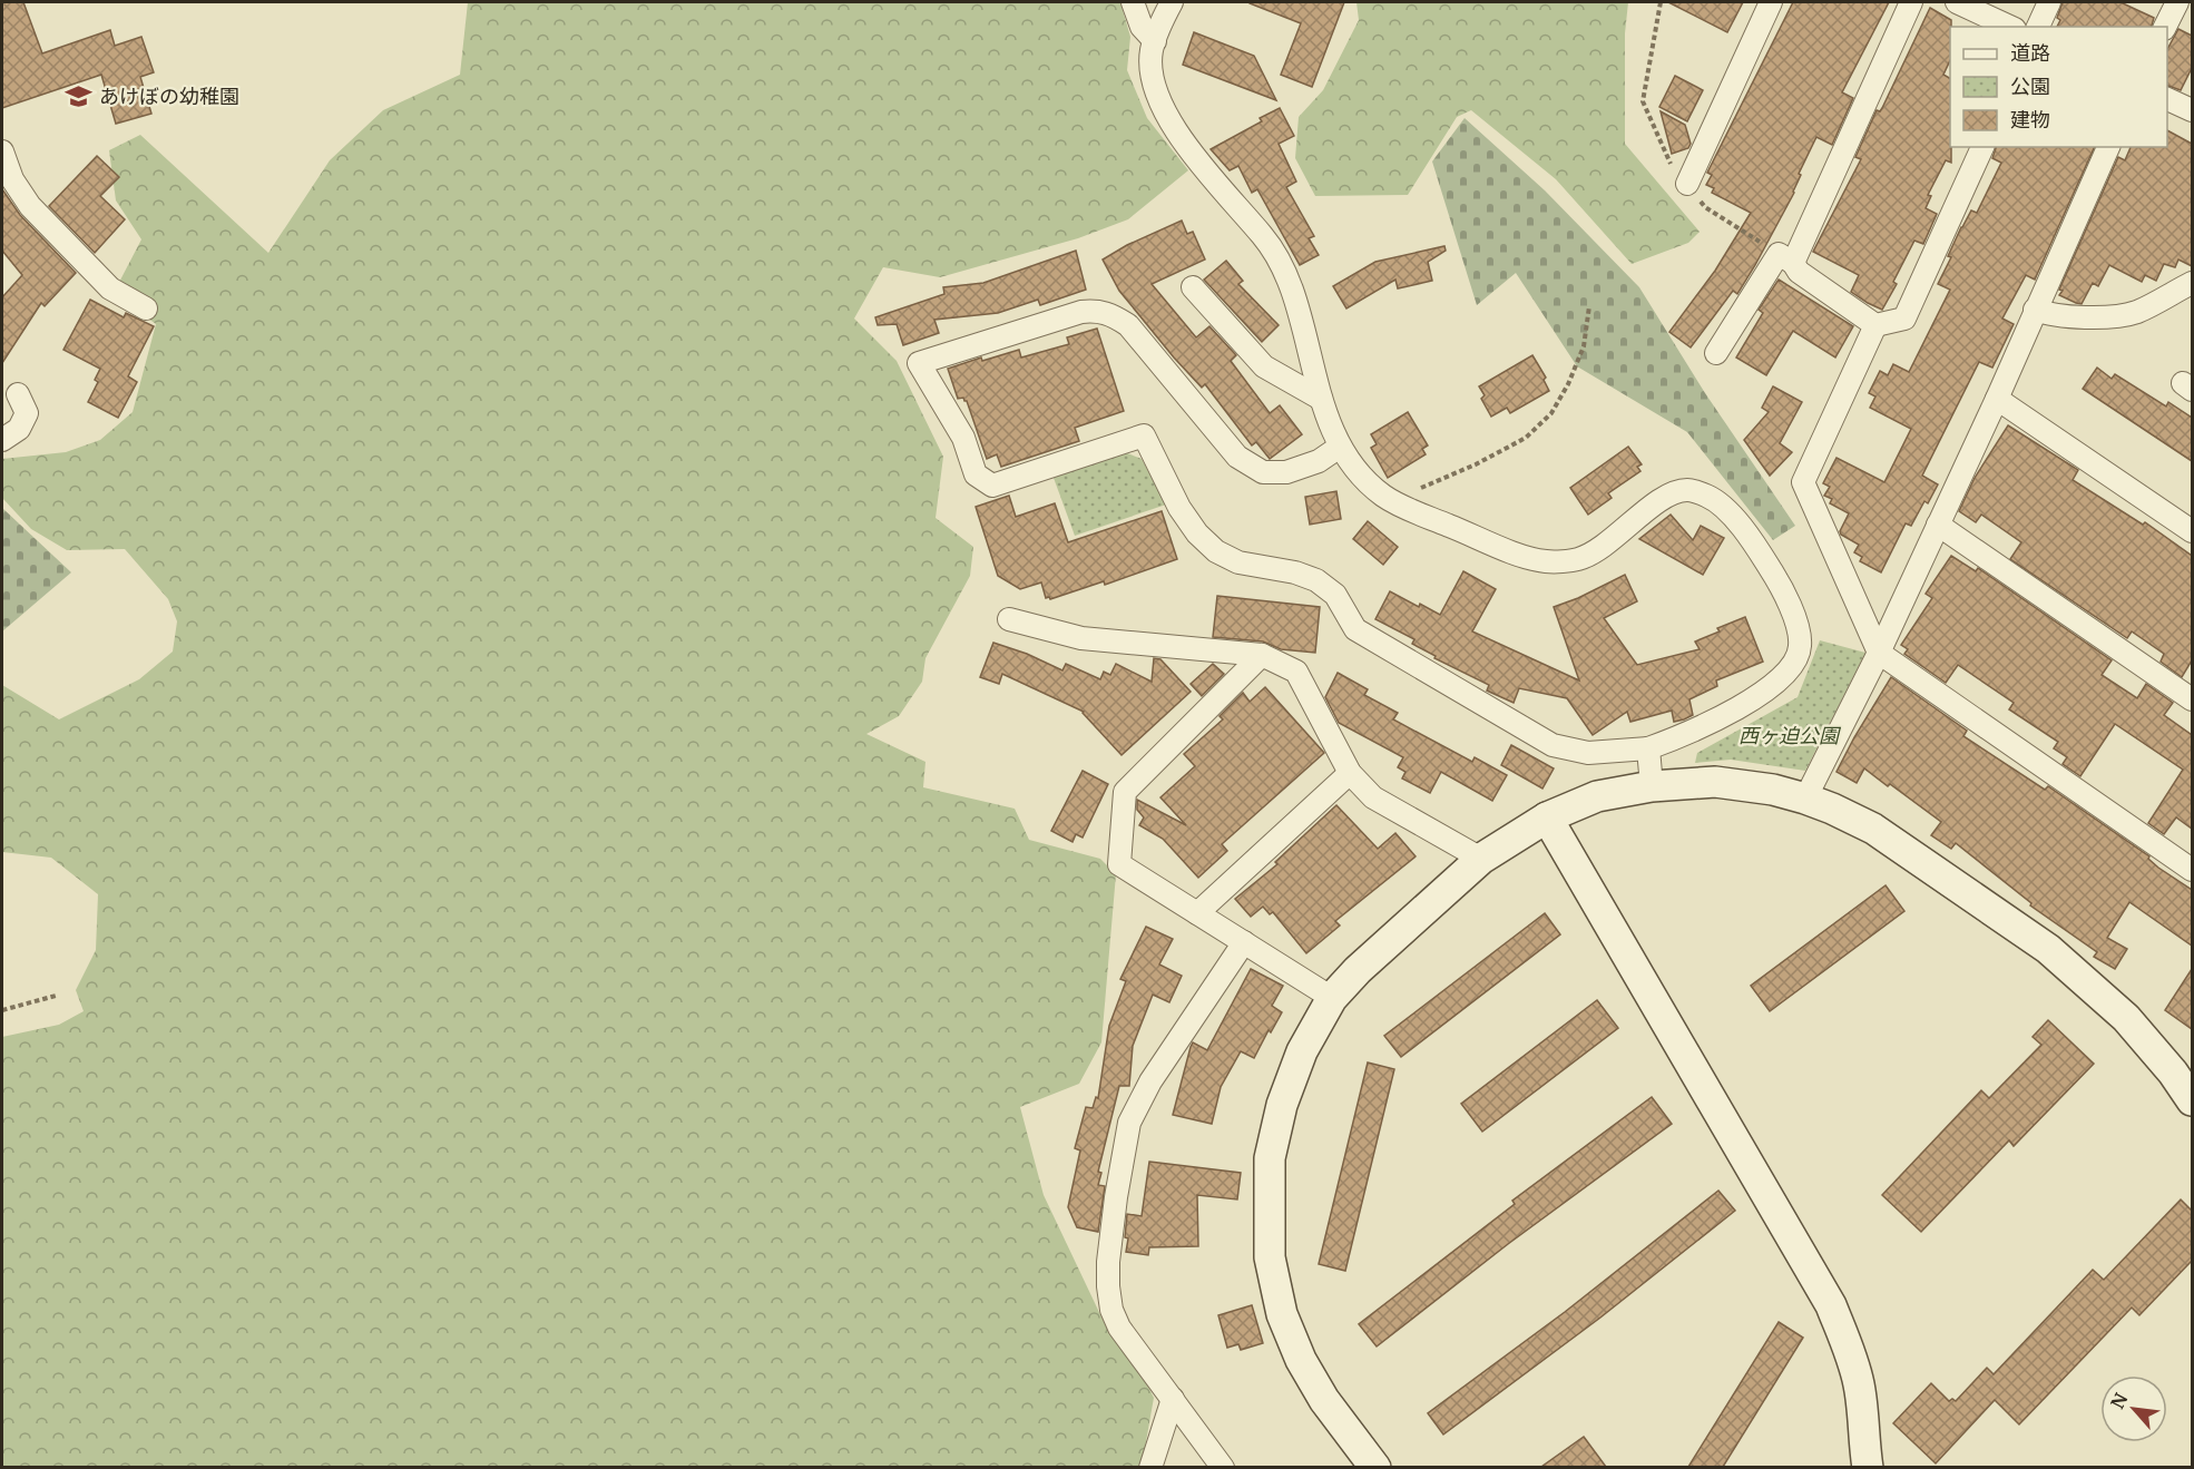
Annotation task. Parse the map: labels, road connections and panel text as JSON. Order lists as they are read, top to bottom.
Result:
{
  "parks": ["西ヶ迫公園"],
  "places": {
    "school or university": ["あけぼの幼稚園"]
  },
  "legend": ["道路", "公園", "建物"],
  "north": "top left"
}
